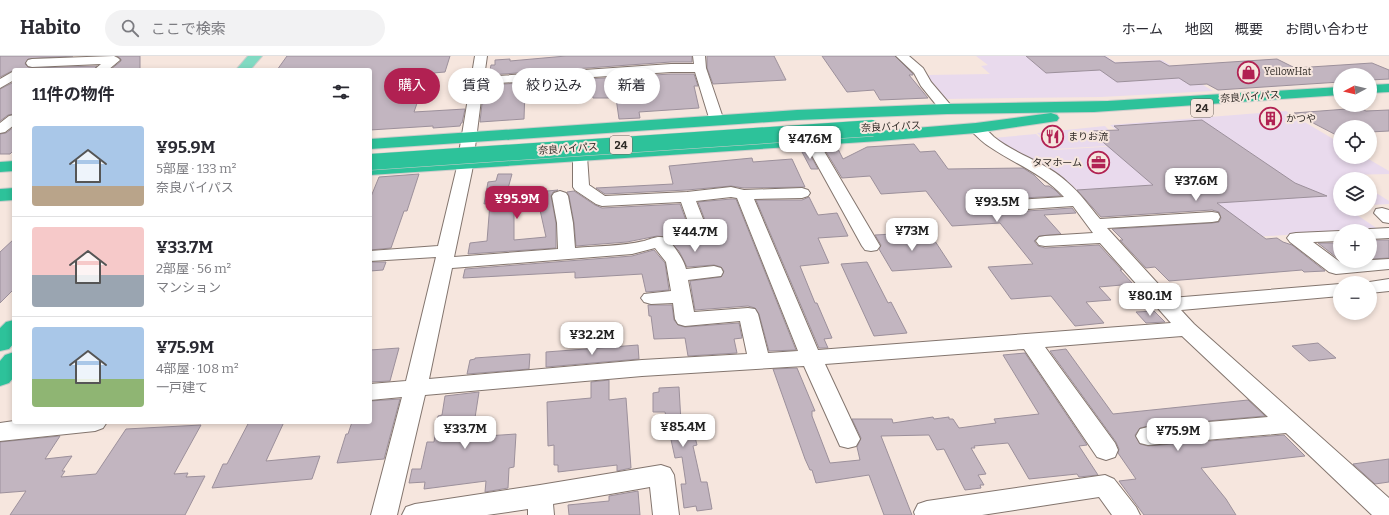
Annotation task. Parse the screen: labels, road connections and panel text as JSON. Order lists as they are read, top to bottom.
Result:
{
  "streets": {
    "highway": ["奈良バイパス", "24"]
  },
  "places": {
    "shop": ["YellowHat"],
    "building": ["かつや"],
    "restaurant": ["まりお流"],
    "office": ["タマホーム"]
  },
  "north": "left",
  "page": {
    "header": "Habito",
    "search": "ここで検索",
    "nav": [
      "ホーム",
      "地図",
      "概要",
      "お問い合わせ"
    ],
    "map_buttons": ["+", "−"],
    "chip": [
      "購入",
      "賃貸",
      "絞り込み",
      "新着"
    ],
    "heading": "11件の物件",
    "list": [
      {
        "name": "¥95.9M",
        "note": "5部屋 · 133 m² · 奈良バイパス"
      },
      {
        "name": "¥33.7M",
        "note": "2部屋 · 56 m² · マンション"
      },
      {
        "name": "¥75.9M",
        "note": "4部屋 · 108 m² · 一戸建て"
      }
    ],
    "price": [
      "¥47.6M",
      "¥37.6M",
      "¥95.9M",
      "¥93.5M",
      "¥73M",
      "¥44.7M",
      "¥80.1M",
      "¥32.2M",
      "¥85.4M",
      "¥33.7M",
      "¥75.9M"
    ]
  }
}
